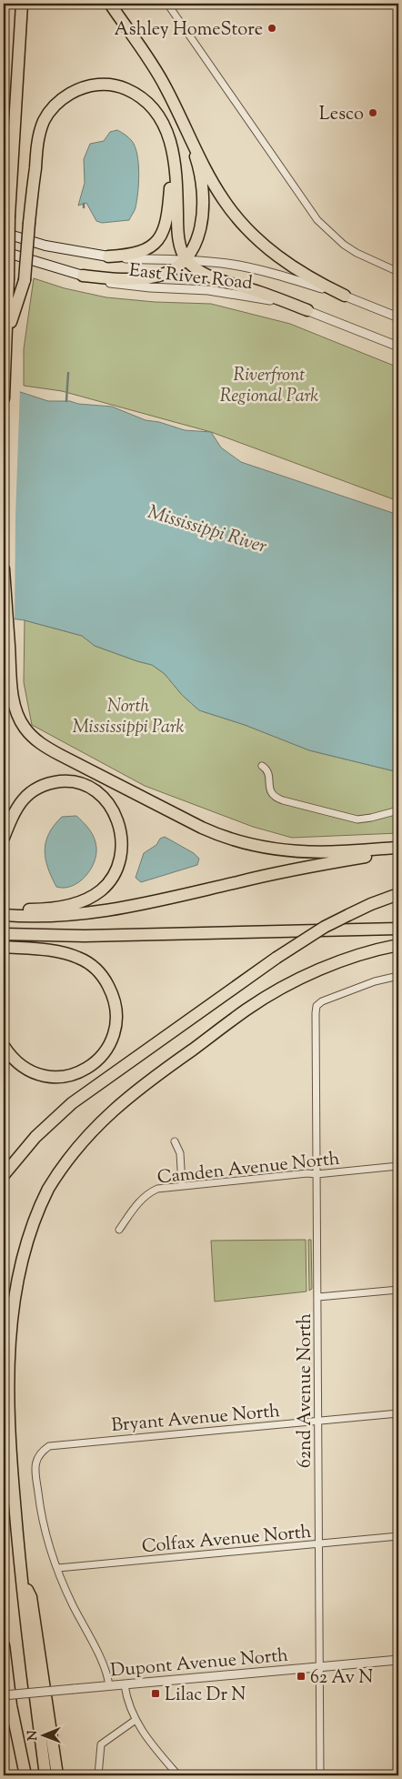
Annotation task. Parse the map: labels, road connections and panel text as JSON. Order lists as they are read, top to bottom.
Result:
{
  "streets": {
    "main road": ["East River Road"],
    "street": [
      "Camden Avenue North",
      "62nd Avenue North",
      "Bryant Avenue North",
      "Colfax Avenue North",
      "Dupont Avenue North"
    ]
  },
  "crossings": [
    ["Camden Avenue North", "62nd Avenue North"],
    ["62nd Avenue North", "Bryant Avenue North"],
    ["62nd Avenue North", "Colfax Avenue North"],
    ["62nd Avenue North", "Dupont Avenue North"],
    ["Bryant Avenue North", "Colfax Avenue North"]
  ],
  "water": ["Mississippi River"],
  "parks": ["Riverfront Regional Park", "North Mississippi Park"],
  "places": {
    "other": ["Ashley HomeStore", "Lesco"],
    "transit": ["62 Av N", "Lilac Dr N"]
  },
  "north": "left"
}
